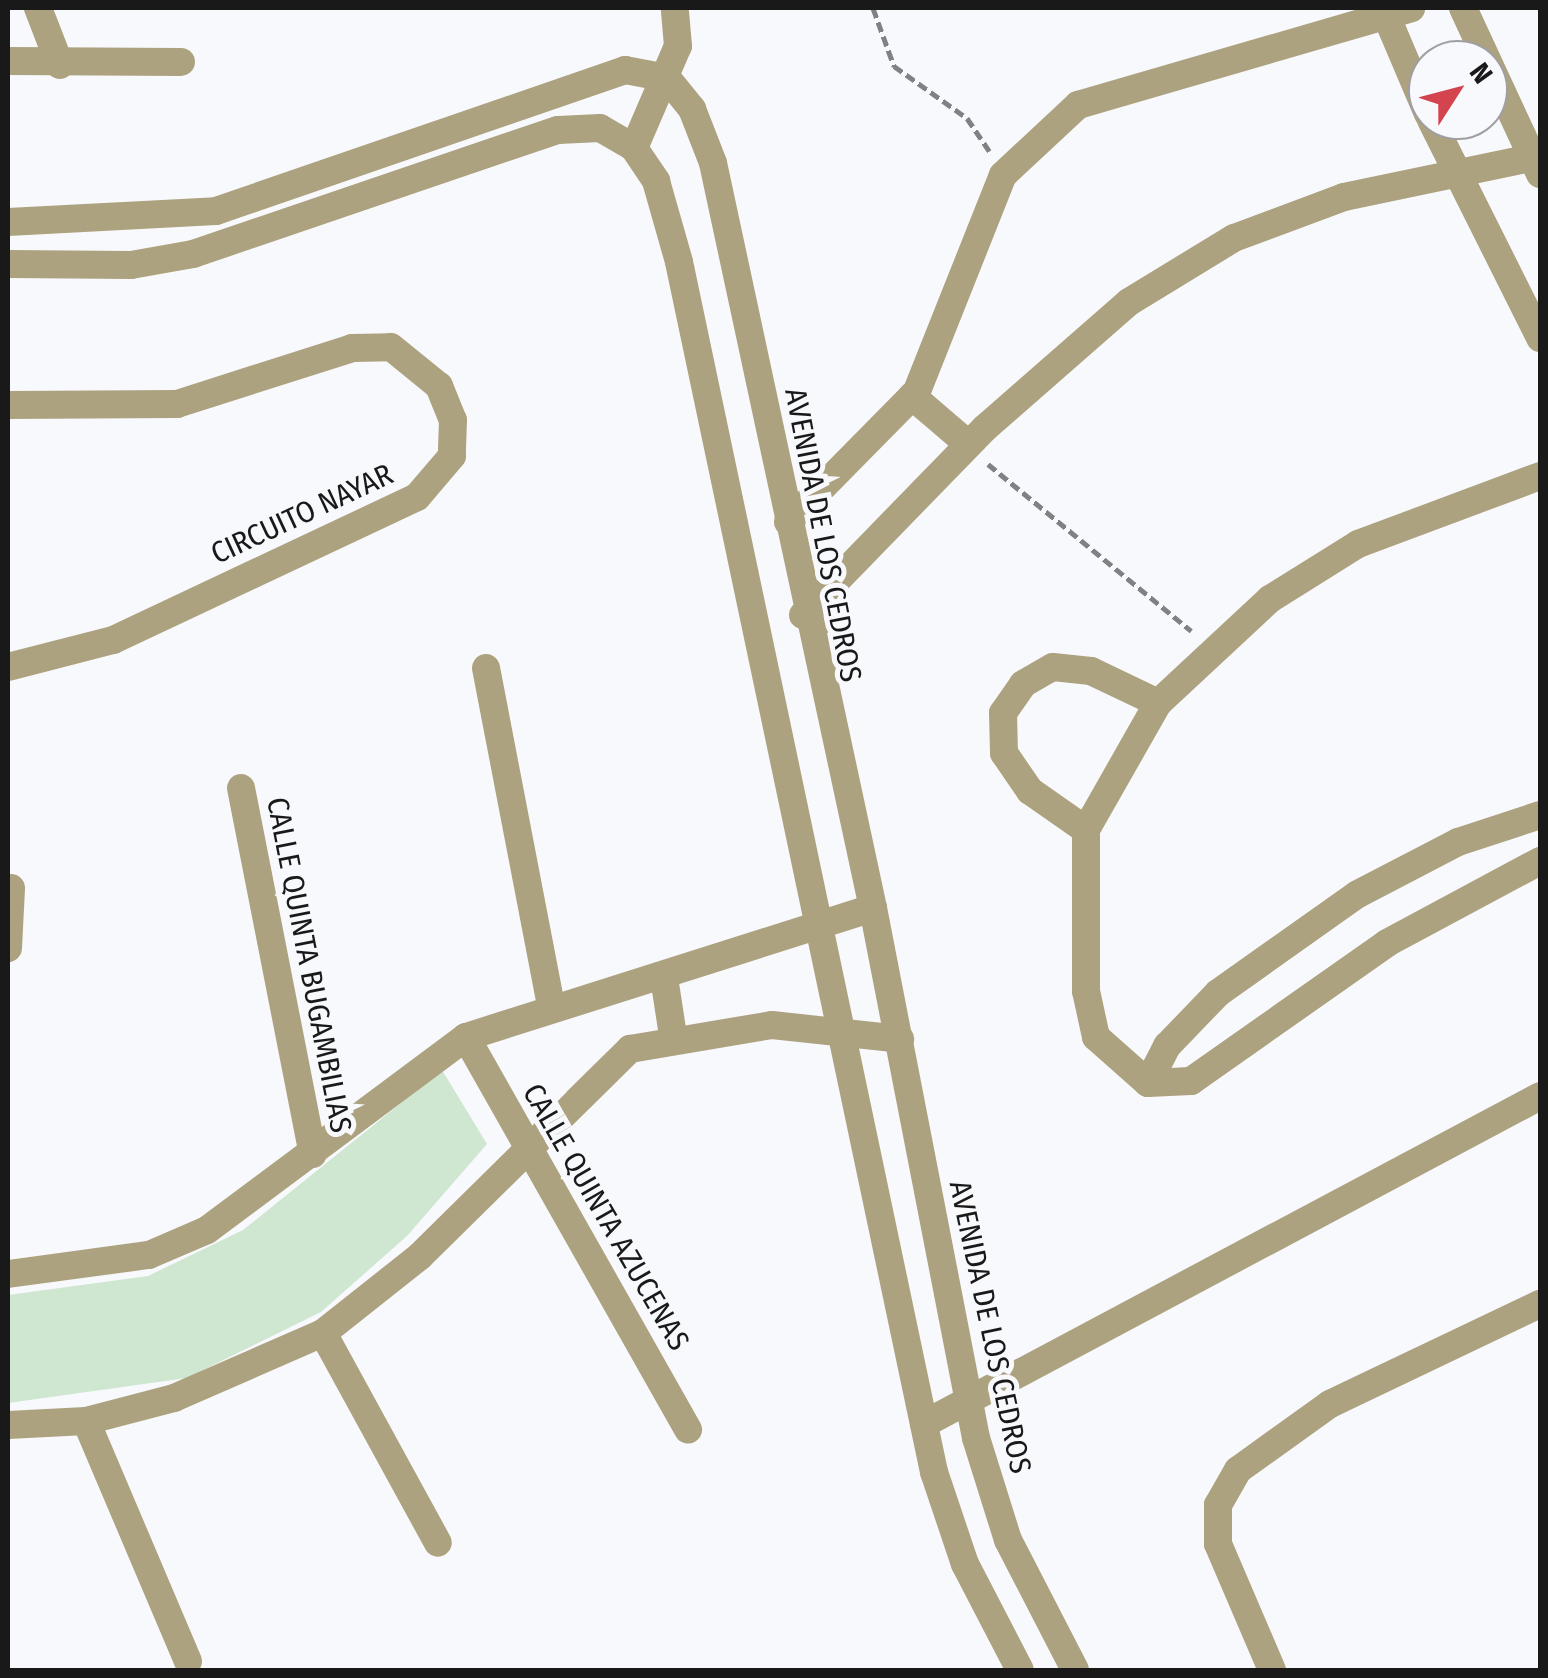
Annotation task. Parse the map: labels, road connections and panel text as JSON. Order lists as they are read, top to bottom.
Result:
{
  "streets": {
    "street": [
      "CIRCUITO NAYAR",
      "AVENIDA DE LOS CEDROS",
      "CALLE QUINTA BUGAMBILIAS",
      "CALLE QUINTA AZUCENAS"
    ]
  },
  "north": "top right"
}
